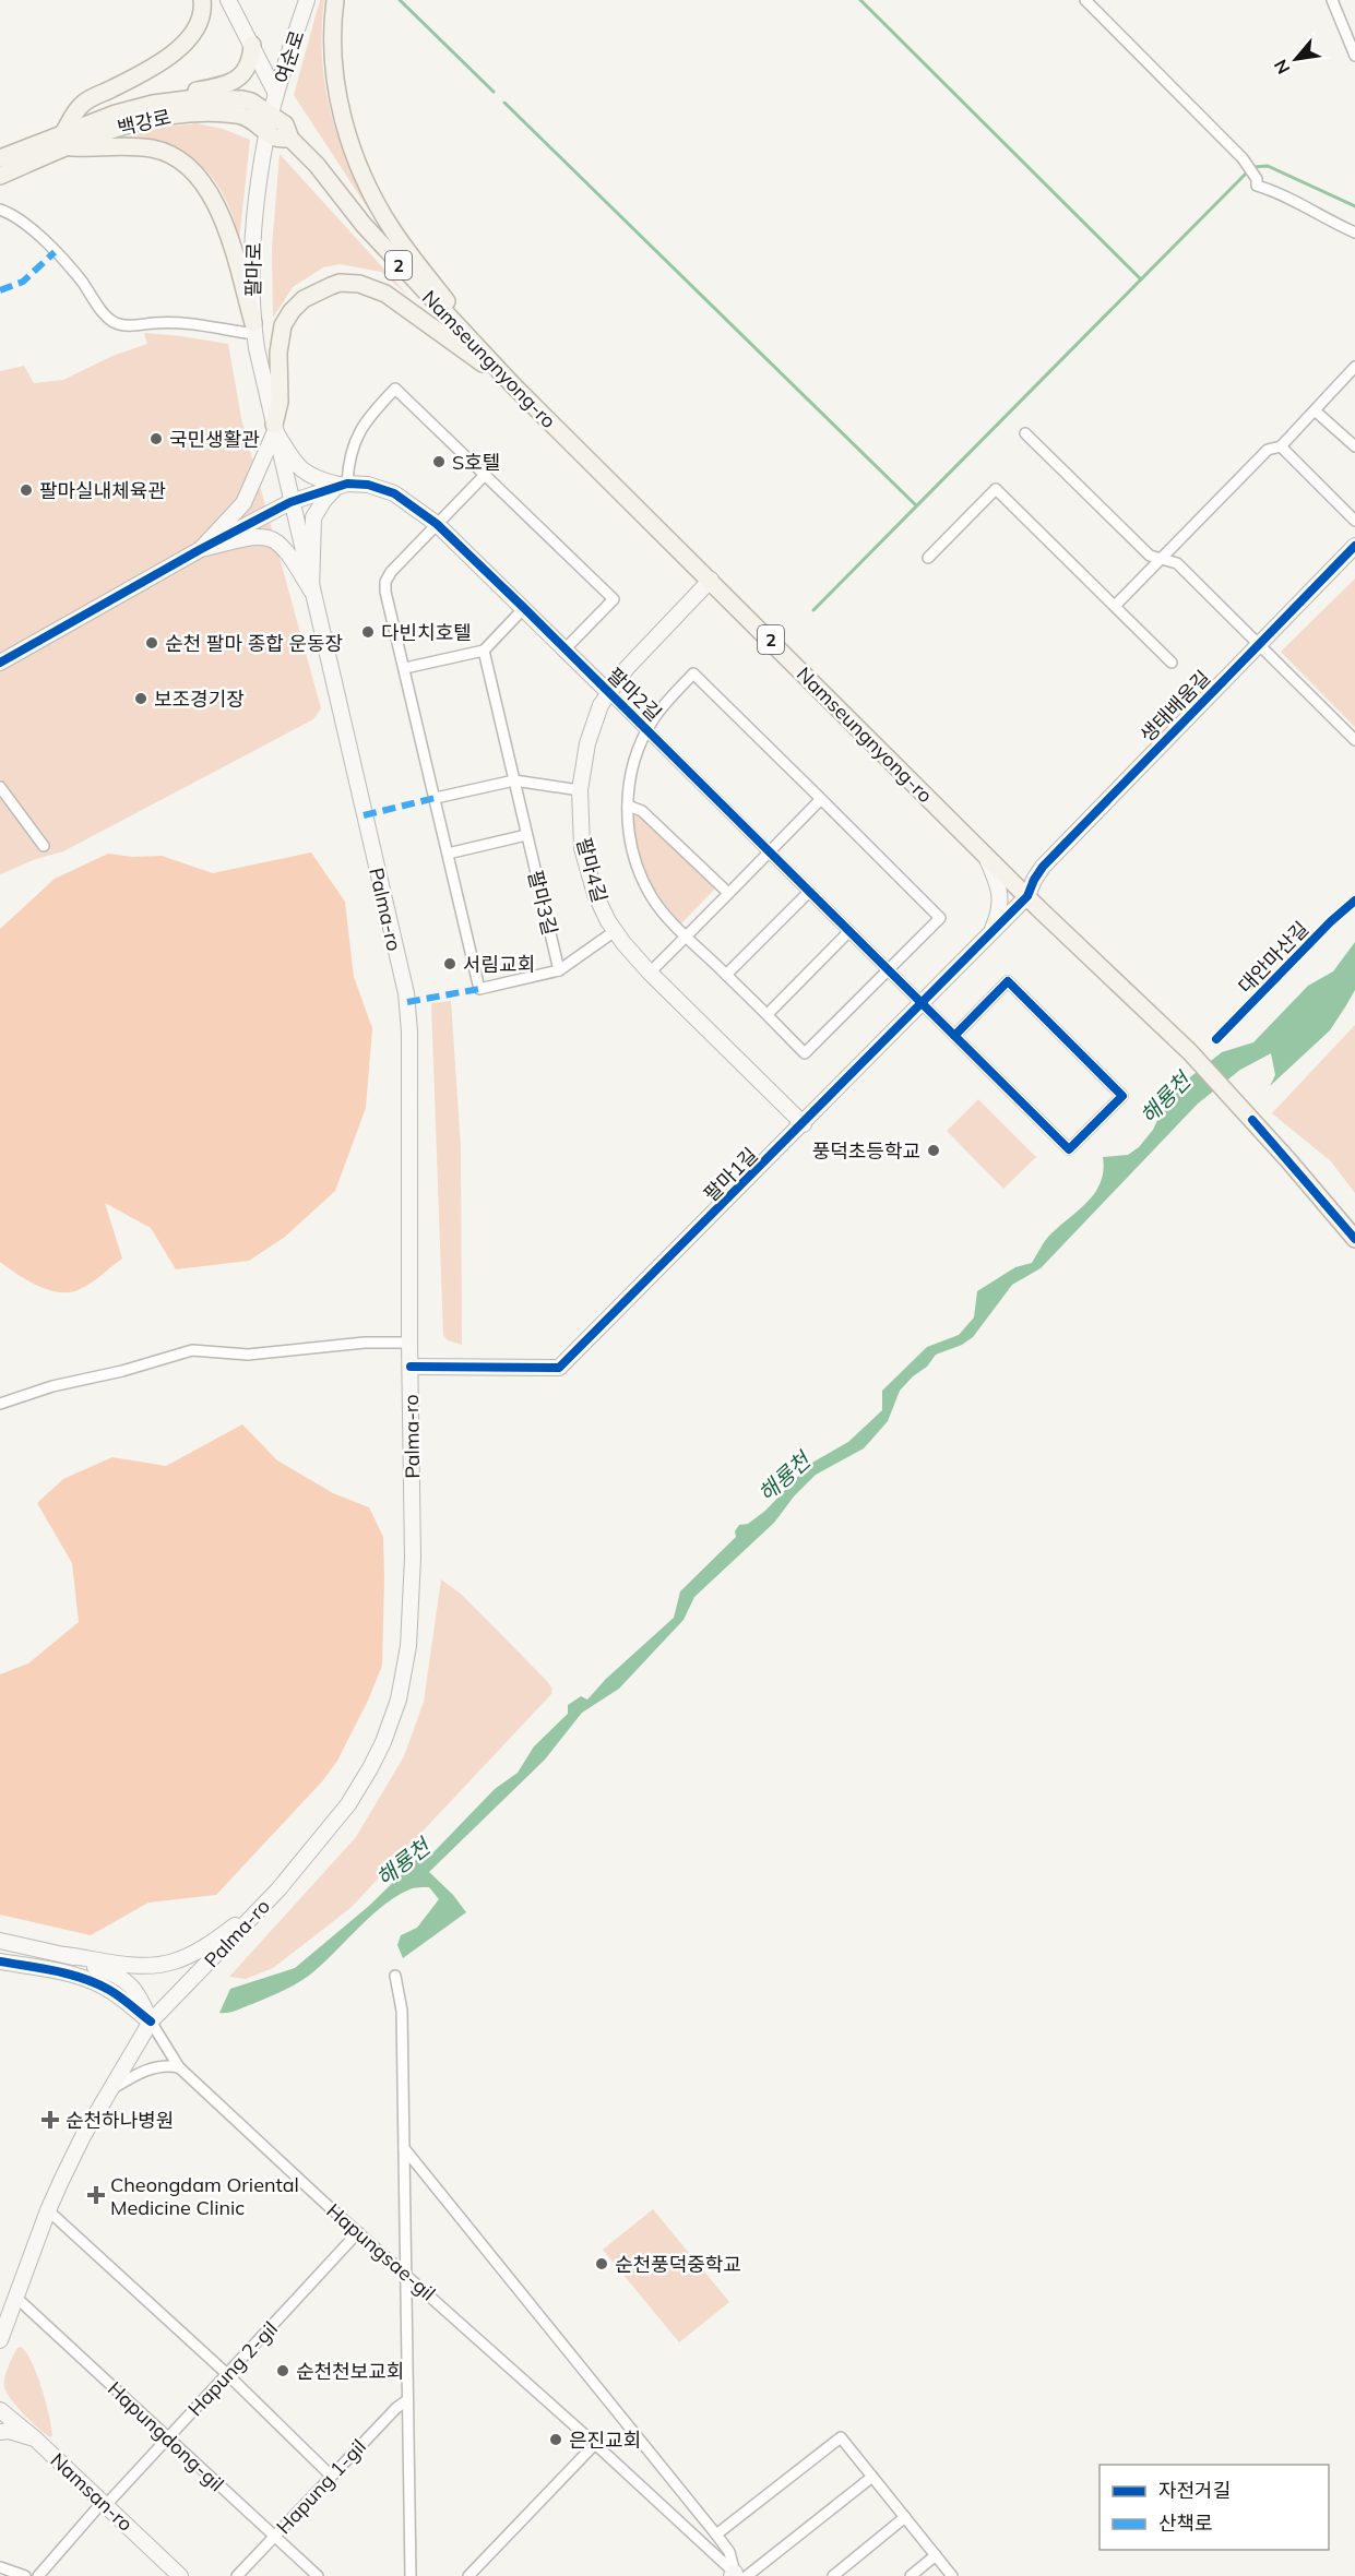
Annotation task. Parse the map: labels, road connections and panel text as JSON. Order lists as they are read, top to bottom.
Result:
{
  "streets": {
    "main road": ["백강로", "2", "Namseungnyong-ro"],
    "street": [
      "여순로",
      "팔마로",
      "팔마2길",
      "생태배움길",
      "팔마4길",
      "팔마3길",
      "Palma-ro",
      "팔마1길",
      "Hapungsae-gil",
      "Hapung 2-gil",
      "Hapungdong-gil",
      "Hapung 1-gil",
      "Namsan-ro"
    ],
    "cycle path": ["대안마산길"]
  },
  "crossings": [
    ["여순로", "백강로"],
    ["여순로", "팔마로"],
    ["여순로", "Namseungnyong-ro"],
    ["백강로", "팔마로"],
    ["백강로", "Namseungnyong-ro"],
    ["팔마로", "Namseungnyong-ro"],
    ["팔마로", "Palma-ro"],
    ["Namseungnyong-ro", "생태배움길"],
    ["Namseungnyong-ro", "팔마4길"],
    ["Namseungnyong-ro", "팔마1길"],
    ["팔마2길", "팔마4길"],
    ["팔마2길", "Palma-ro"],
    ["팔마2길", "팔마1길"],
    ["생태배움길", "팔마1길"],
    ["팔마4길", "팔마1길"],
    ["Palma-ro", "팔마1길"],
    ["Palma-ro", "Hapungsae-gil"],
    ["Palma-ro", "Hapungdong-gil"],
    ["Hapungsae-gil", "Hapung 2-gil"],
    ["Hapung 2-gil", "Hapungdong-gil"],
    ["Hapung 2-gil", "Namsan-ro"],
    ["Hapungdong-gil", "Hapung 1-gil"]
  ],
  "water": ["해룡천"],
  "places": {
    "other": [
      "국민생활관",
      "S호텔",
      "팔마실내체육관",
      "다빈치호텔",
      "순천 팔마 종합 운동장",
      "보조경기장",
      "서림교회",
      "풍덕초등학교",
      "순천풍덕중학교",
      "순천천보교회",
      "은진교회"
    ],
    "health": ["순천하나병원", "Cheongdam Oriental Medicine Clinic"]
  },
  "legend": ["자전거길", "산책로"],
  "north": "bottom left"
}
